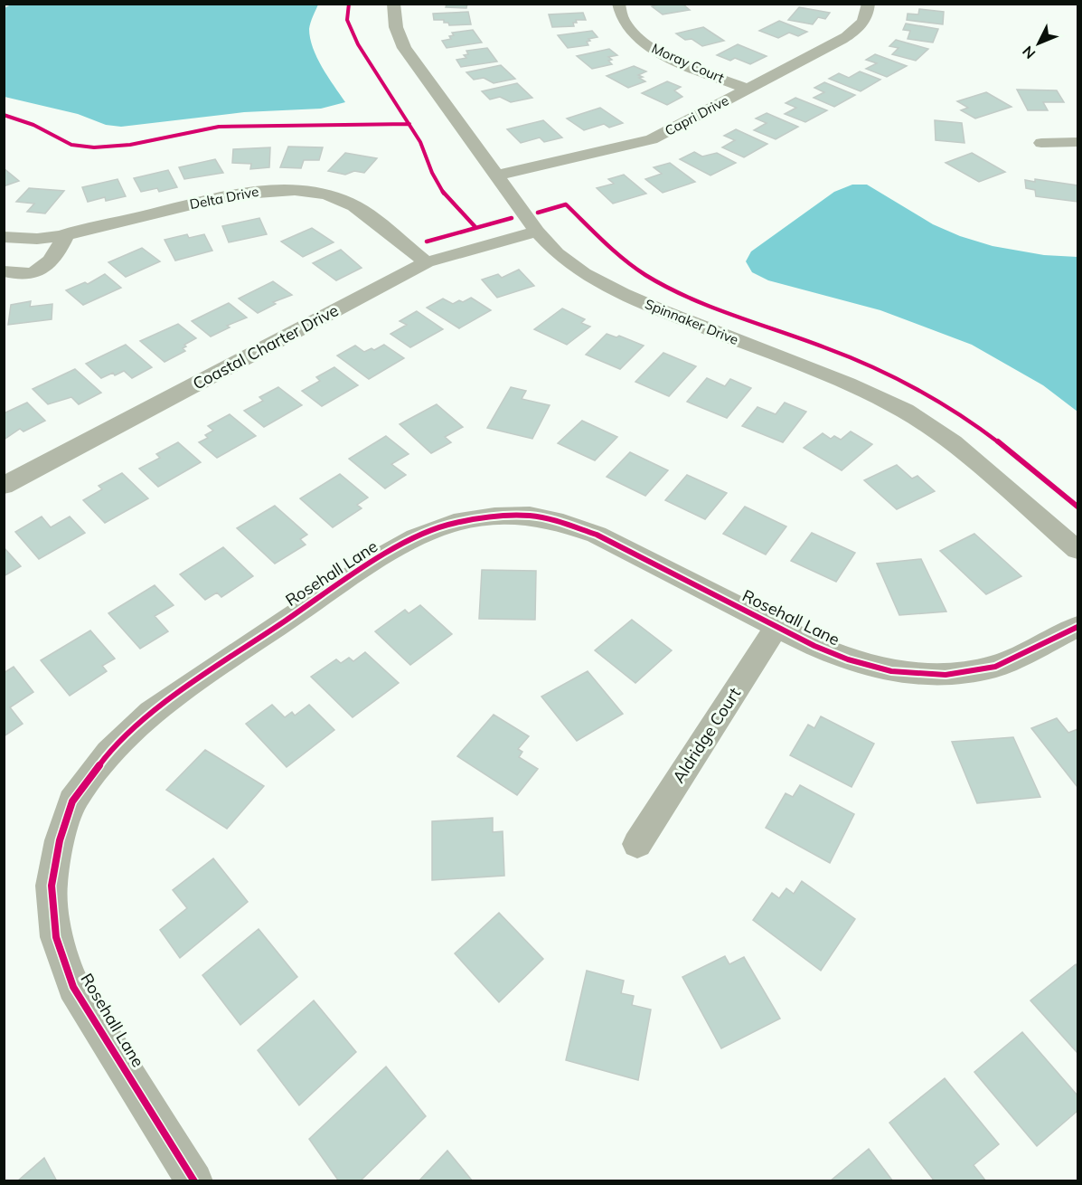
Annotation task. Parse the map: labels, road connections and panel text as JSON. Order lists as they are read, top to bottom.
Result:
{
  "streets": {
    "street": [
      "Moray Court",
      "Capri Drive",
      "Delta Drive",
      "Spinnaker Drive",
      "Coastal Charter Drive",
      "Rosehall Lane",
      "Aldridge Court"
    ]
  },
  "crossings": [
    ["Moray Court", "Capri Drive"],
    ["Capri Drive", "Spinnaker Drive"],
    ["Delta Drive", "Coastal Charter Drive"],
    ["Spinnaker Drive", "Coastal Charter Drive"],
    ["Rosehall Lane", "Aldridge Court"]
  ],
  "north": "bottom left"
}
